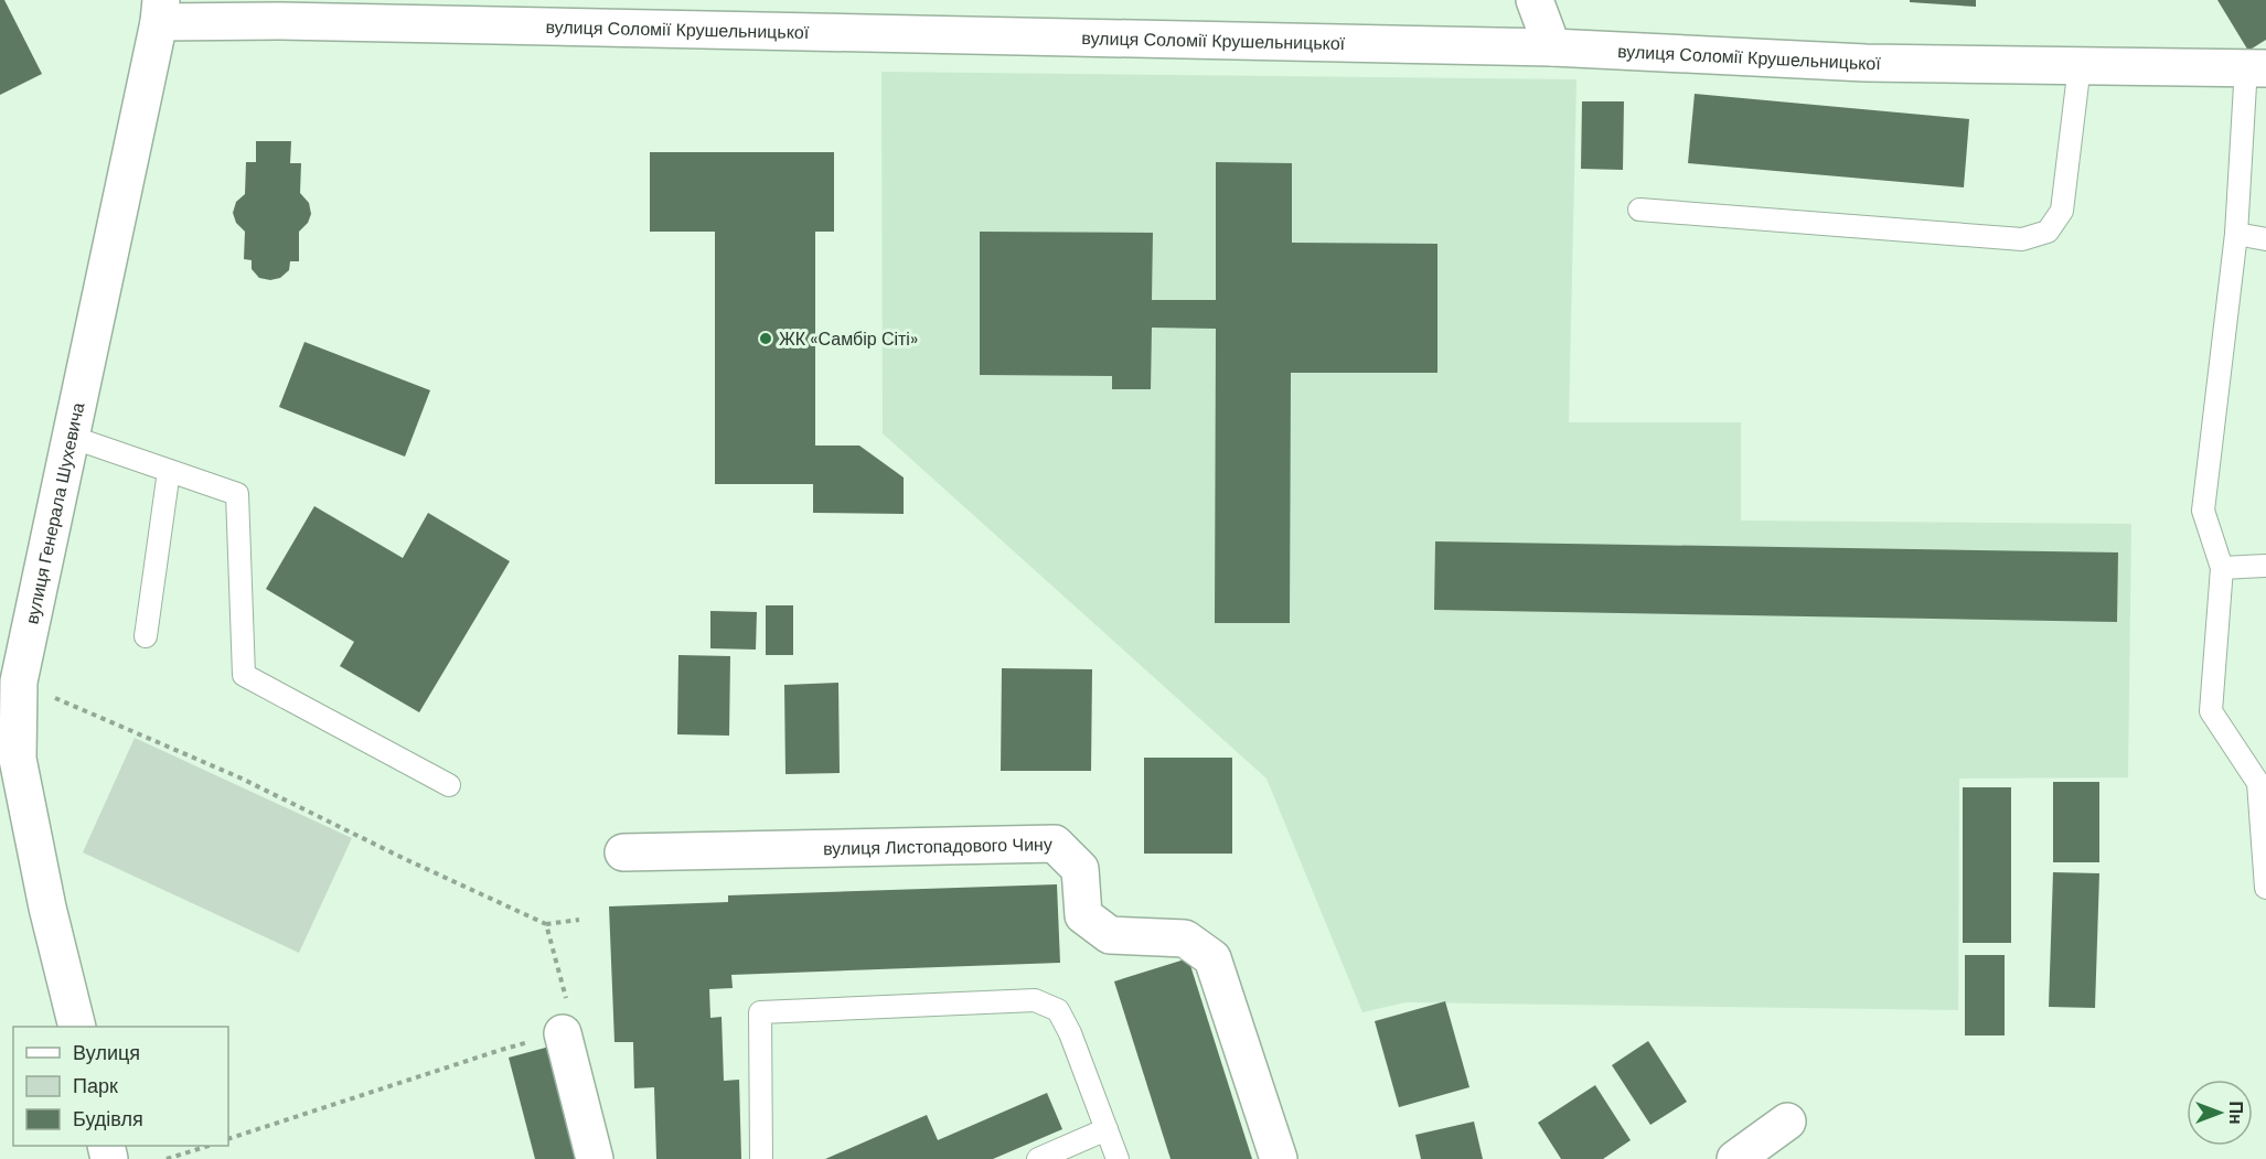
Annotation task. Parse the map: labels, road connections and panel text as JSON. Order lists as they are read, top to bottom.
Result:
{
  "streets": {
    "street": ["вулиця Соломії Крушельницької", "вулиця Генерала Шухевича", "вулиця Листопадового Чину"]
  },
  "crossings": [
    ["вулиця Соломії Крушельницької", "вулиця Генерала Шухевича"]
  ],
  "places": ["ЖК «Самбір Сіті»"],
  "legend": ["Вулиця", "Парк", "Будівля"],
  "north": "right"
}
